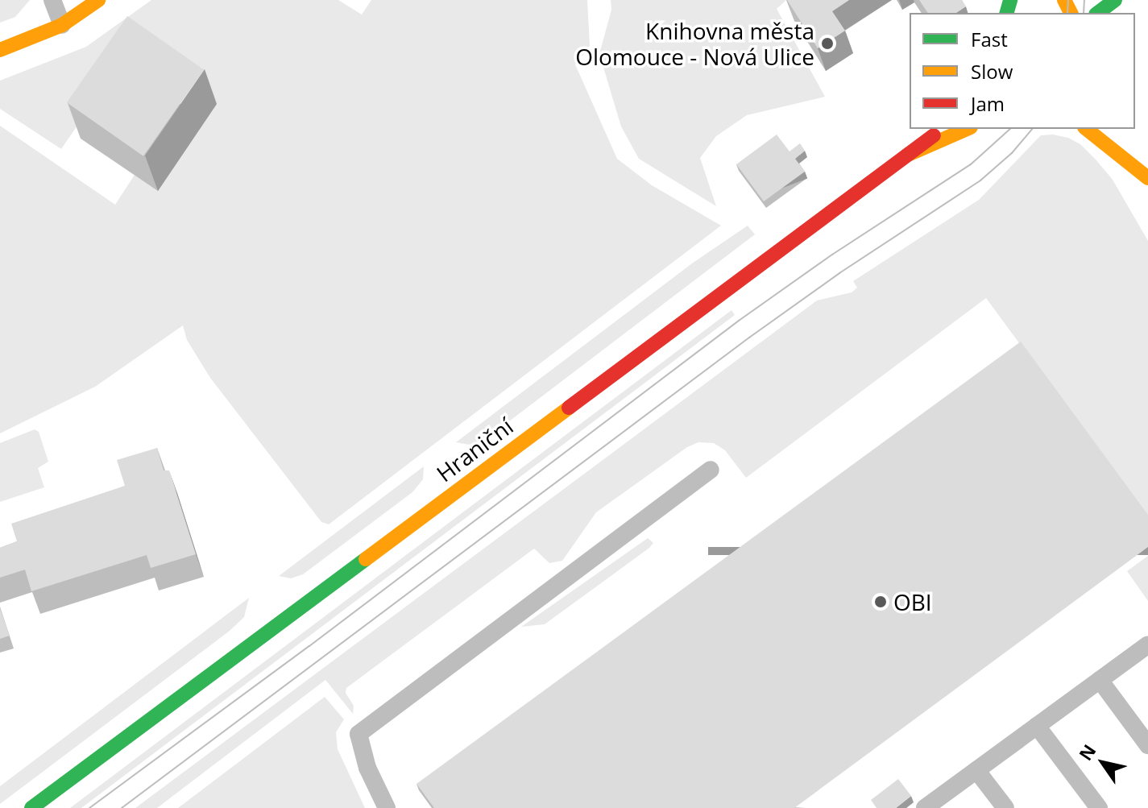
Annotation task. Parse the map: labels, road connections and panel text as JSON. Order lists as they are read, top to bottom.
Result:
{
  "streets": {
    "street": ["Hraniční"]
  },
  "places": ["Knihovna města Olomouce - Nová Ulice", "OBI"],
  "legend": ["Fast", "Slow", "Jam"],
  "north": "top left"
}
